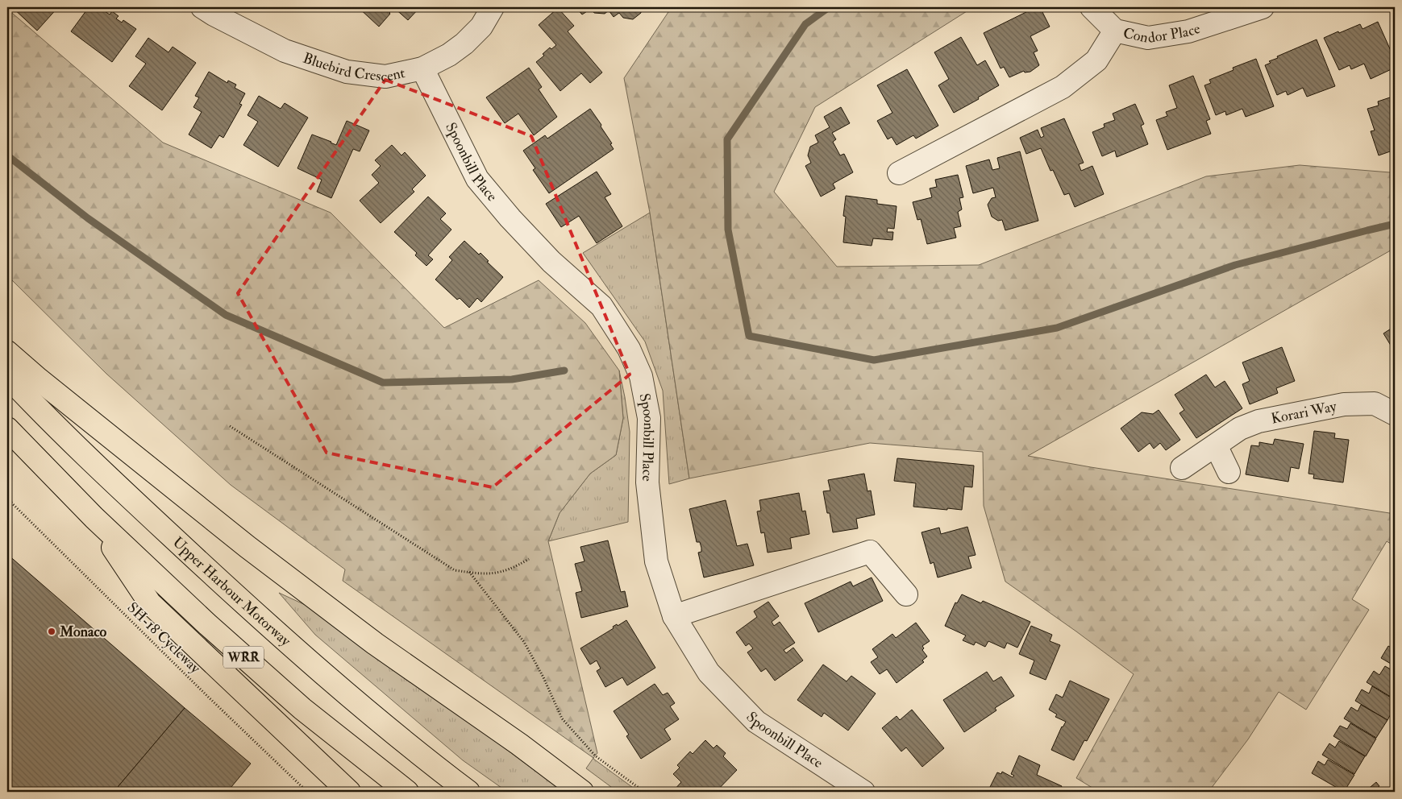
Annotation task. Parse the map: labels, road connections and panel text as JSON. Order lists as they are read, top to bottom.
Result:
{
  "streets": {
    "highway": ["Upper Harbour Motorway", "WRR"],
    "street": [
      "Condor Place",
      "Bluebird Crescent",
      "Spoonbill Place",
      "Korari Way"
    ],
    "path": ["SH-18 Cycleway"]
  },
  "crossings": [
    ["Bluebird Crescent", "Spoonbill Place"]
  ],
  "places": ["Monaco"]
}
